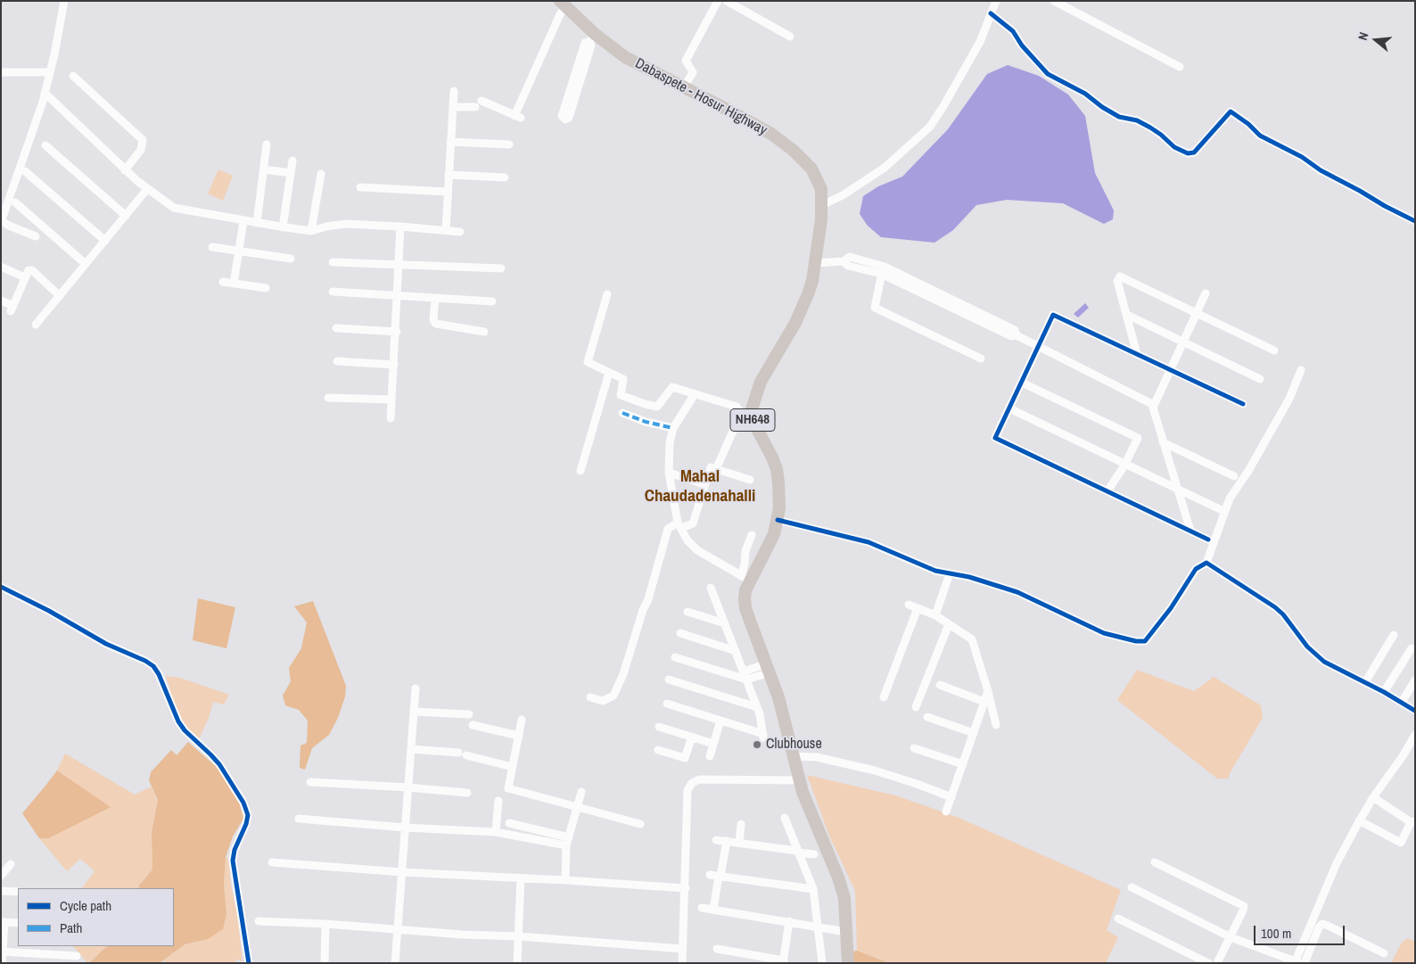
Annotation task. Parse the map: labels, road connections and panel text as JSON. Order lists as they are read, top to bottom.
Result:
{
  "streets": {
    "highway": ["Dabaspete - Hosur Highway", "NH648"]
  },
  "crossings": [
    ["Dabaspete - Hosur Highway", "NH648"]
  ],
  "districts": ["Mahal Chaudadenahalli"],
  "places": ["Clubhouse"],
  "legend": ["Cycle path", "Path"],
  "scale_bar": "100 m",
  "north": "left"
}
